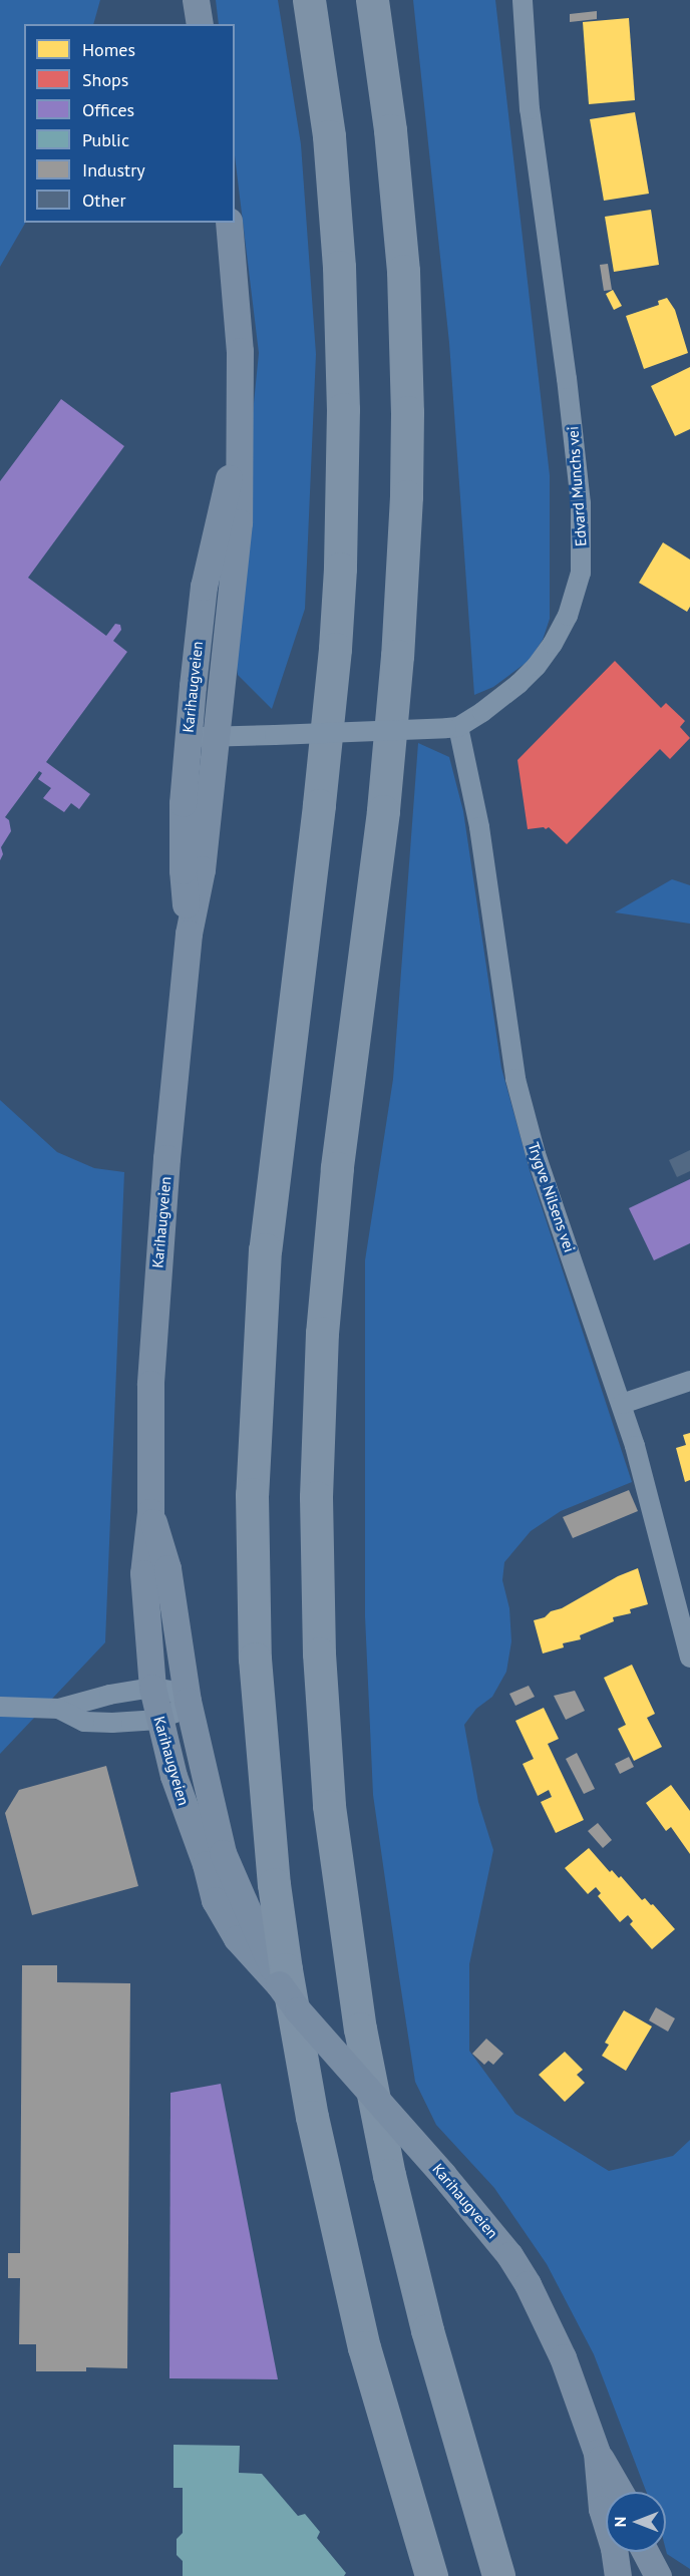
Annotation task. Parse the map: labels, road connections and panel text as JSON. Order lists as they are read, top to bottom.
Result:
{
  "streets": {
    "main road": ["Karihaugveien"],
    "street": ["Edvard Munchs vei", "Trygve Nilsens vei"]
  },
  "crossings": [
    ["Edvard Munchs vei", "Trygve Nilsens vei"]
  ],
  "legend": [
    "Homes",
    "Shops",
    "Offices",
    "Public",
    "Industry",
    "Other"
  ],
  "north": "left"
}
